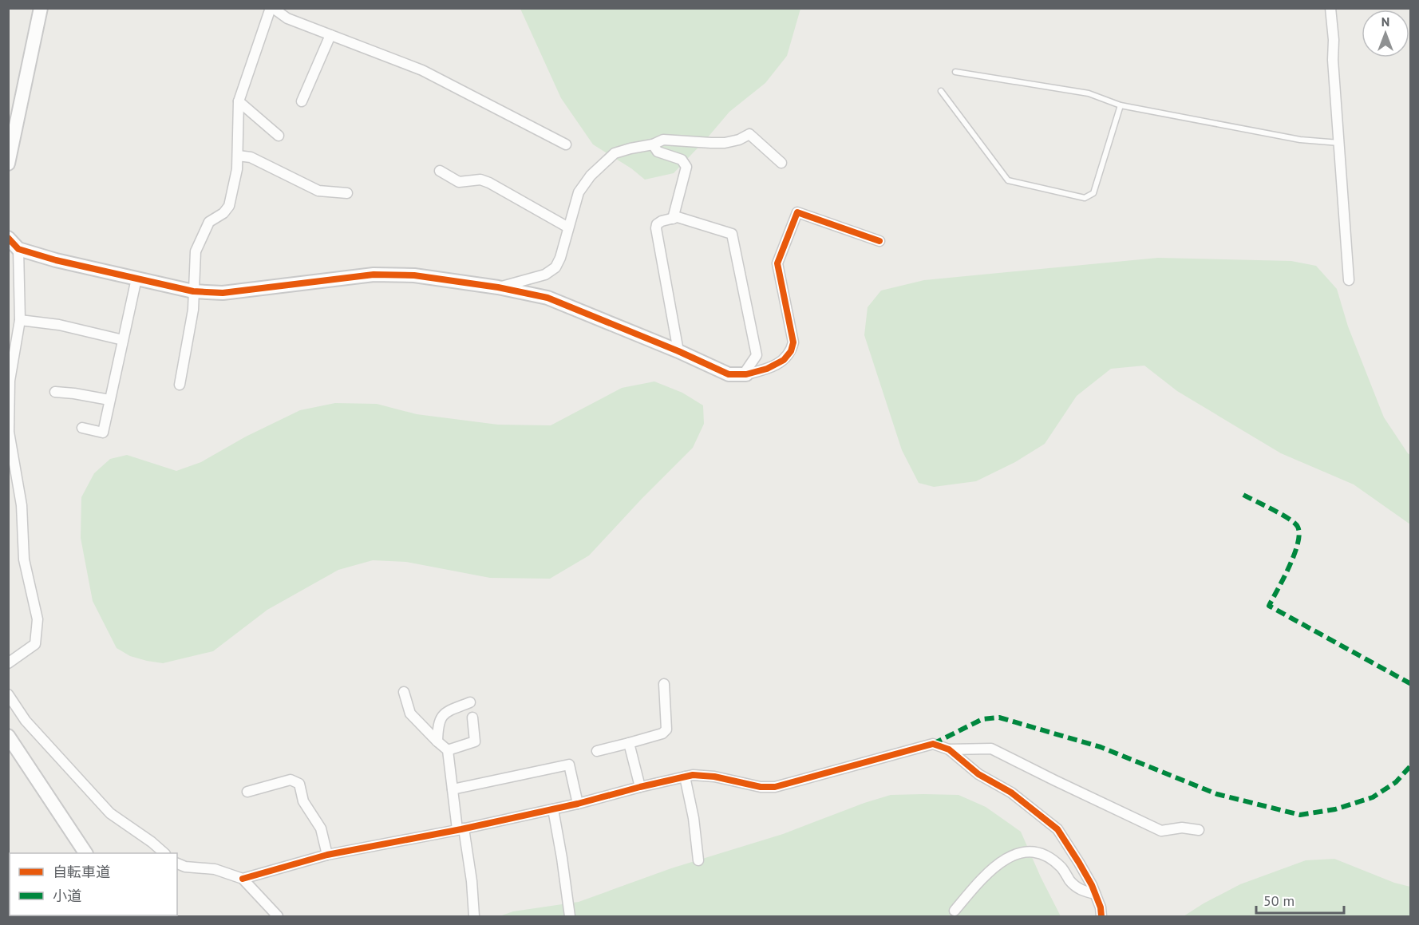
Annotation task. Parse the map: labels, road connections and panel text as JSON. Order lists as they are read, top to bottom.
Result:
{
  "legend": ["自転車道", "小道"],
  "scale_bar": "50 m",
  "north": "top"
}
